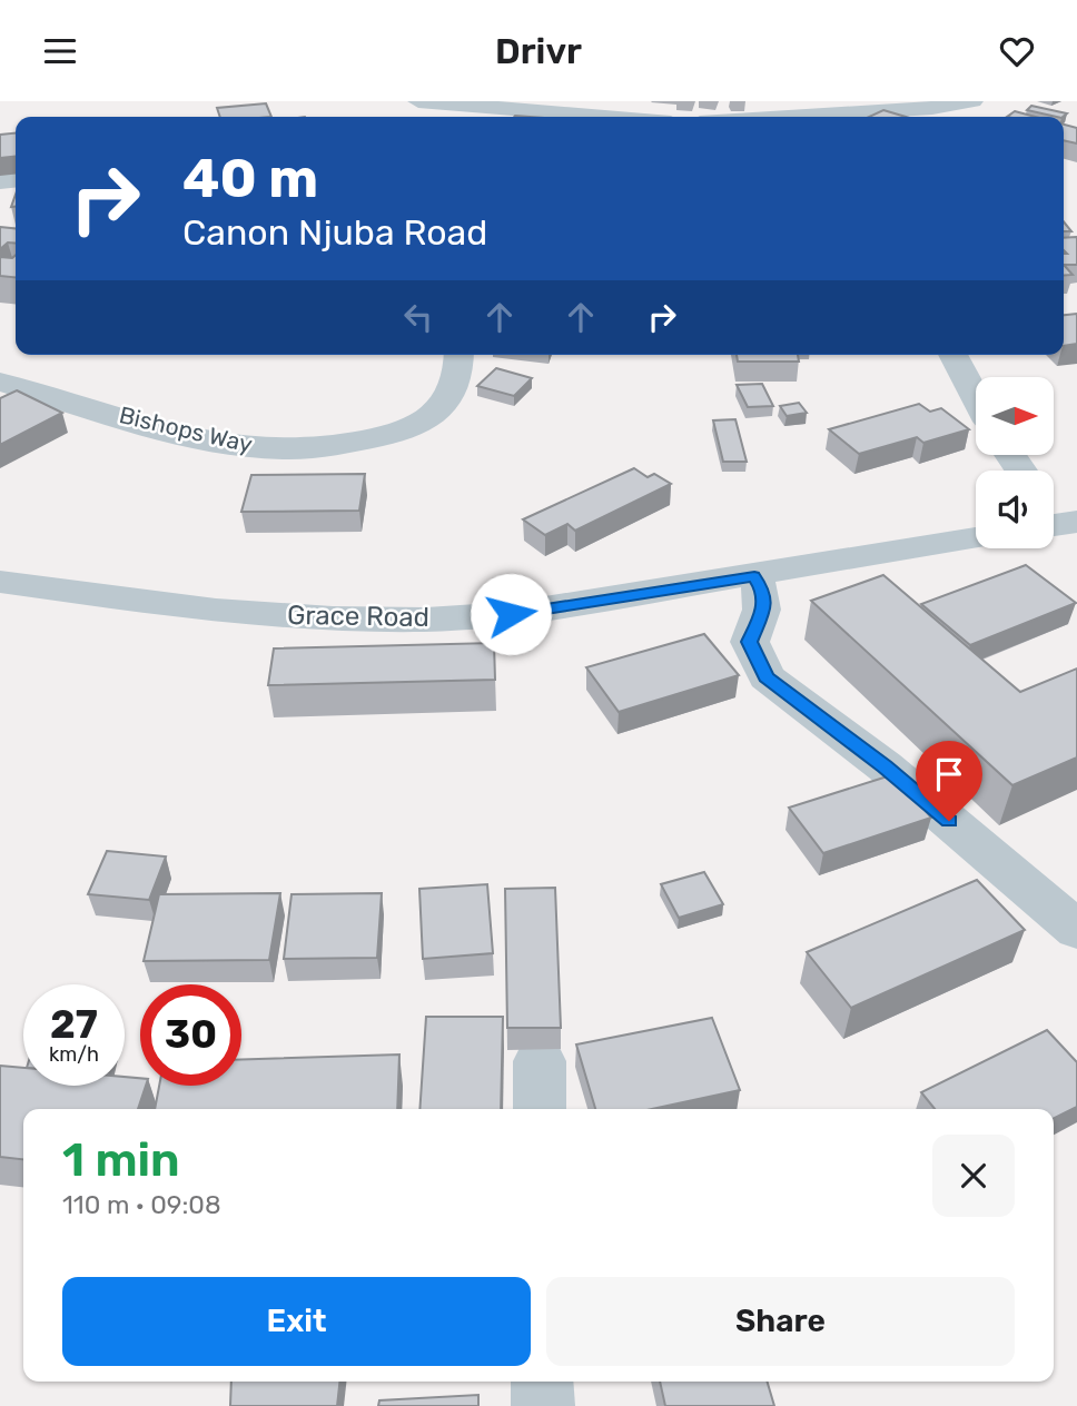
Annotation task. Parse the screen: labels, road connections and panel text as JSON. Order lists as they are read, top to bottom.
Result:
{
  "streets": {
    "street": ["Bishops Way", "Grace Road"]
  },
  "north": "right",
  "page": {
    "header": "Drivr",
    "turn": ["40 m", "Canon Njuba Road"],
    "speed": "27 km/h",
    "limit": "30",
    "heading": ["1 min", "110 m · 09:08"],
    "buttons": ["Exit", "Share"]
  }
}
